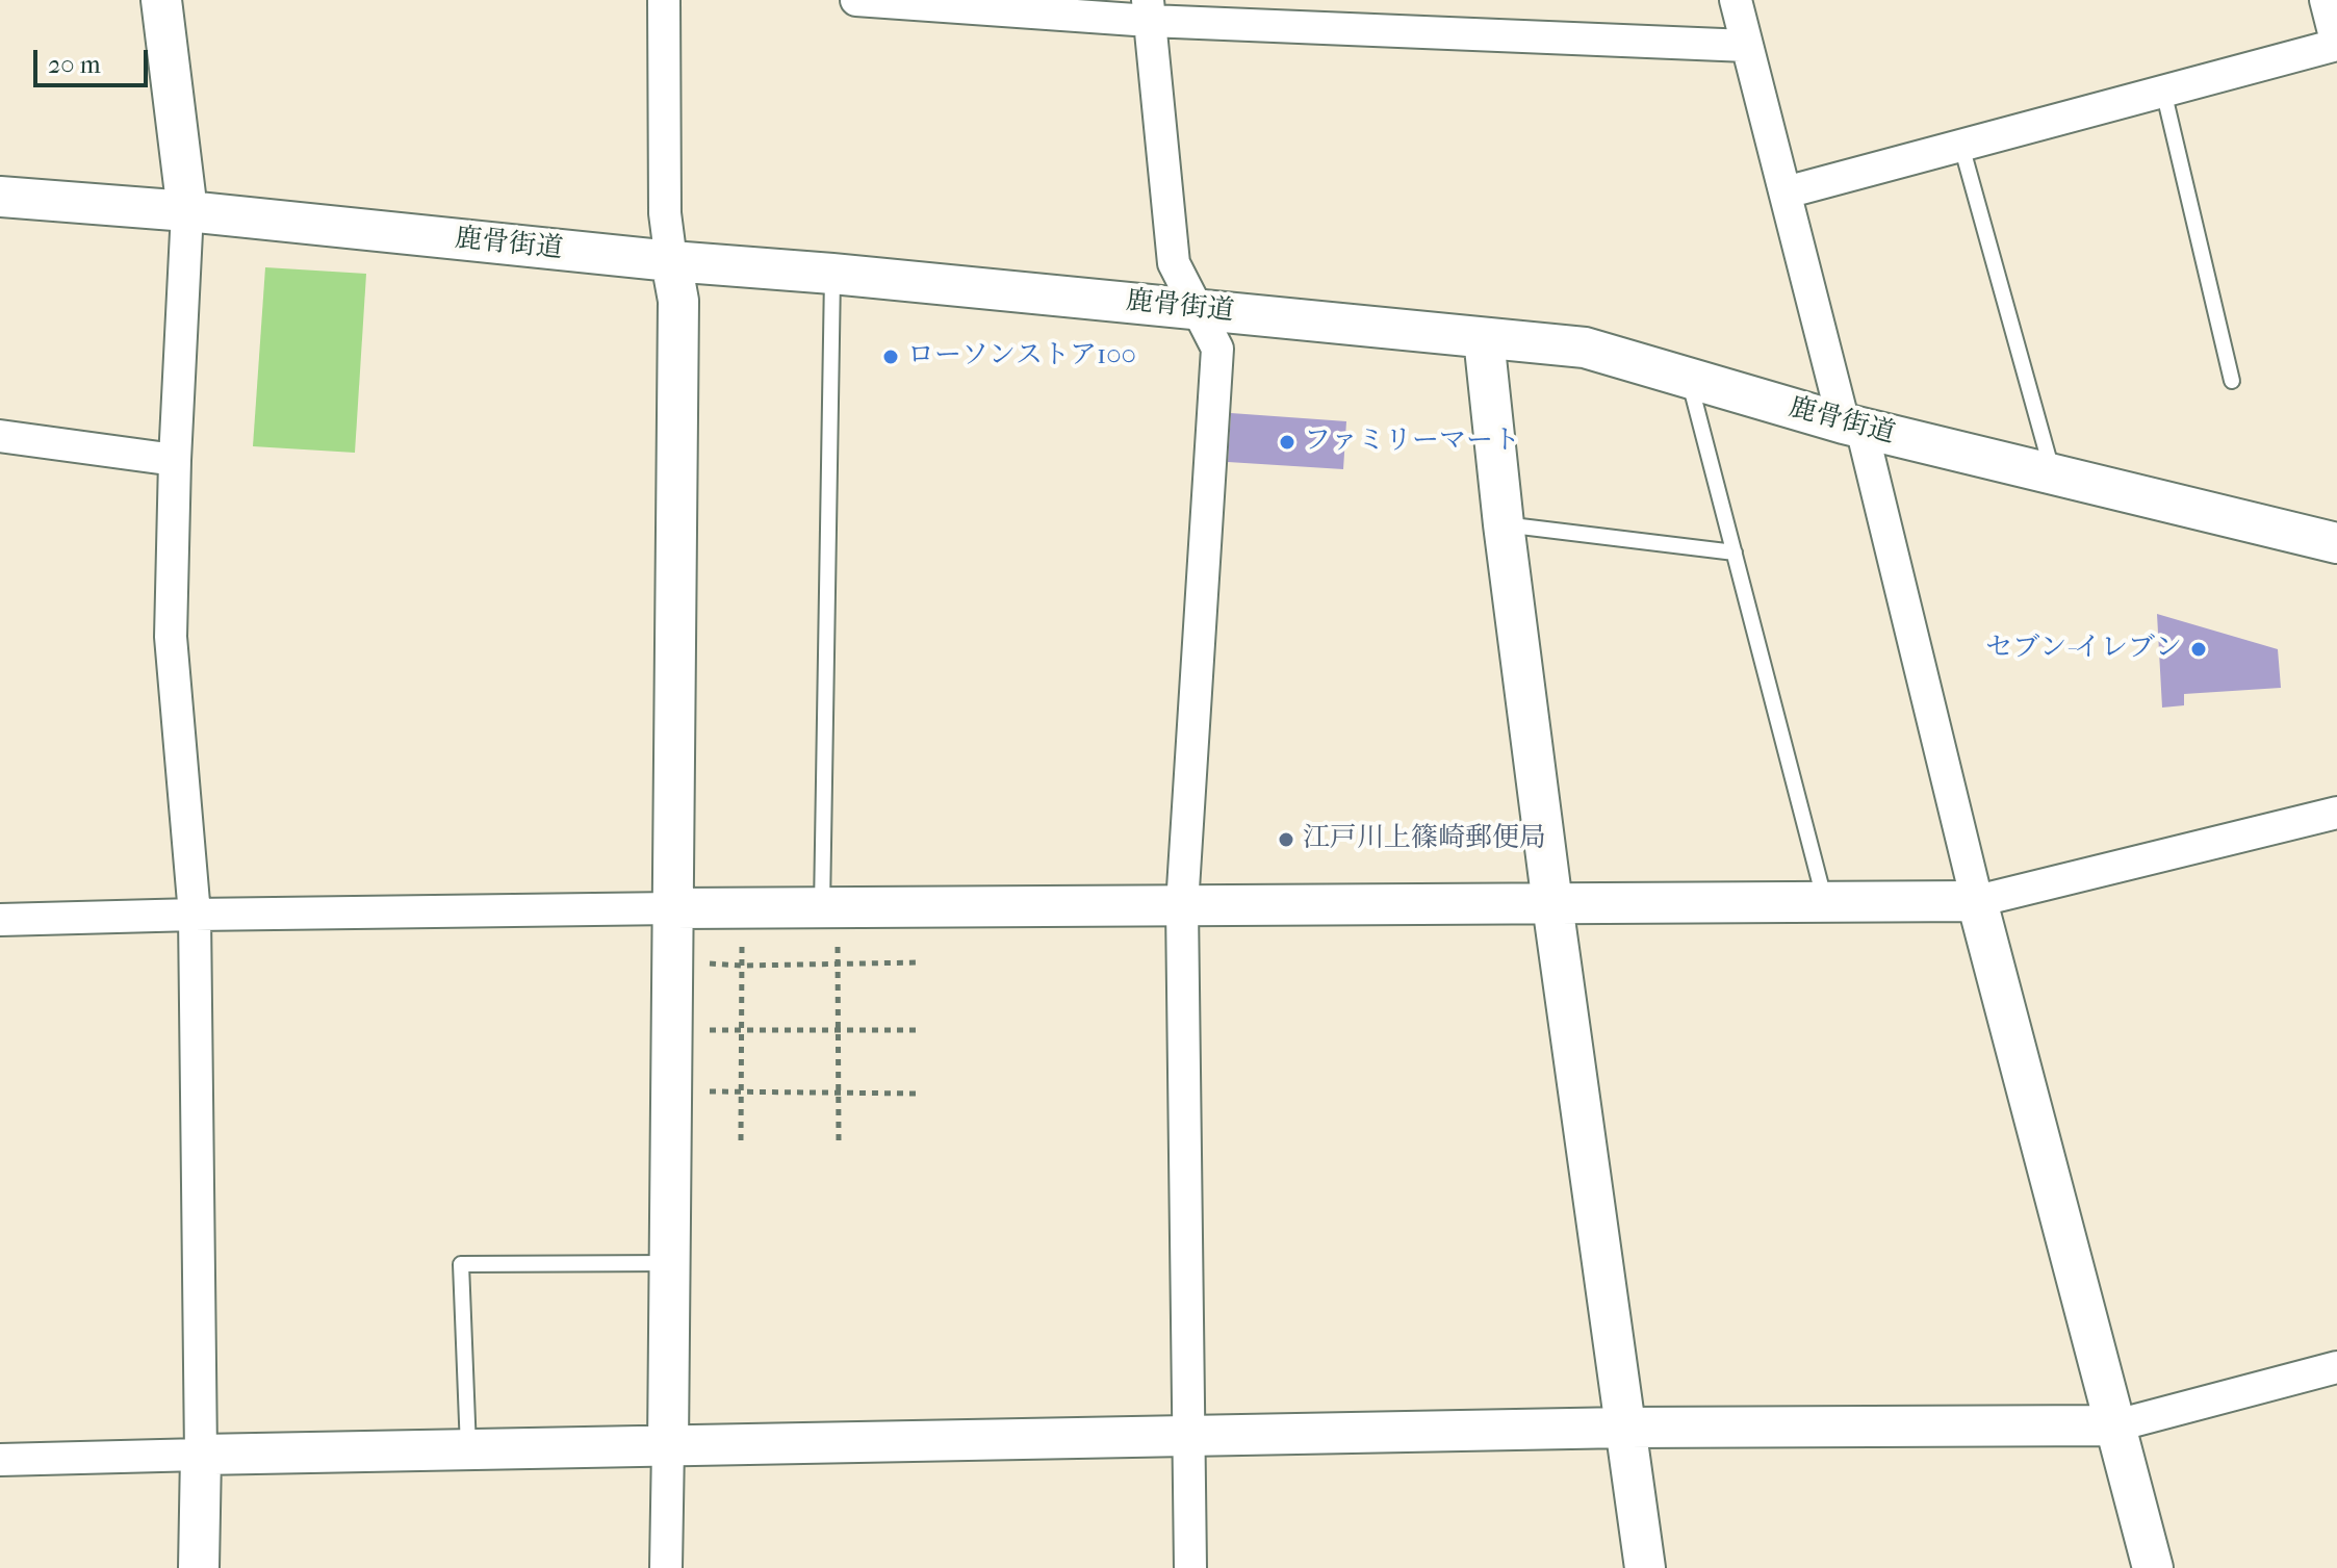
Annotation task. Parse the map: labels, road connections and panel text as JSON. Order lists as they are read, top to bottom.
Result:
{
  "streets": {
    "street": ["鹿骨街道"]
  },
  "places": [
    "ローソンストア100",
    "ファミリーマート",
    "セブン-イレブン",
    "江戸川上篠崎郵便局"
  ],
  "scale_bar": "20 m"
}
